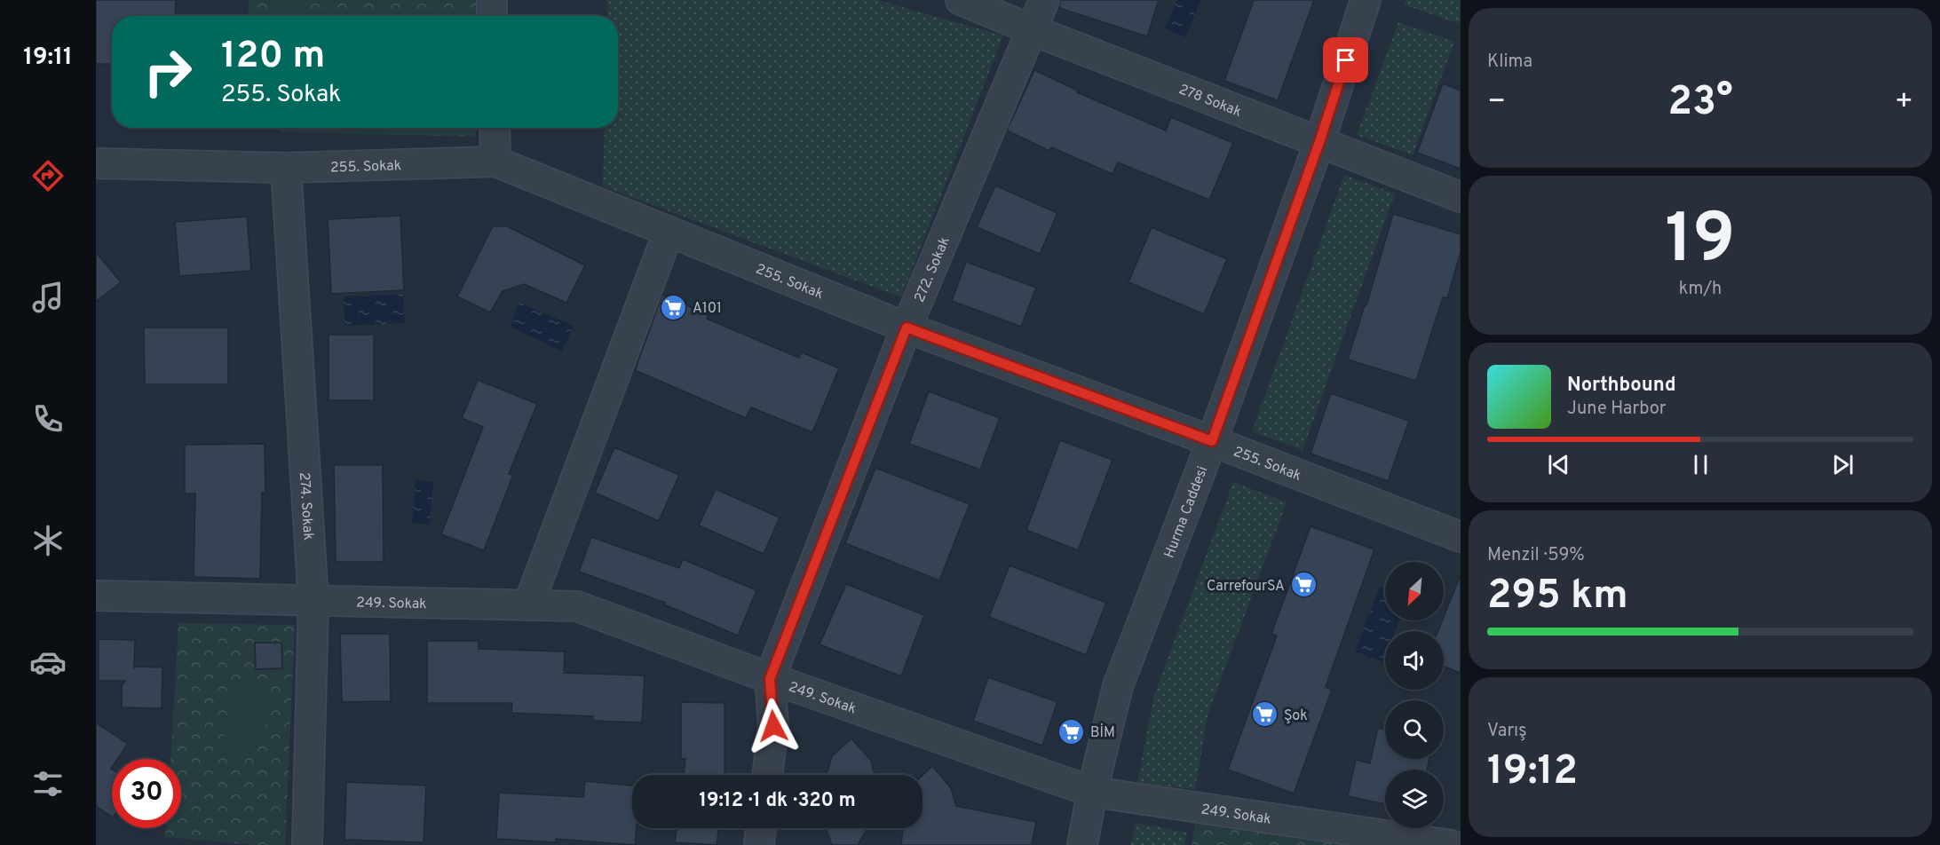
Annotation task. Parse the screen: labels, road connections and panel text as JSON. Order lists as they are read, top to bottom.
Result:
{
  "streets": {
    "street": [
      "278 Sokak",
      "255. Sokak",
      "272. Sokak",
      "274. Sokak",
      "Hurma Caddesi",
      "249. Sokak"
    ]
  },
  "crossings": [
    ["278 Sokak", "272. Sokak"],
    ["278 Sokak", "Hurma Caddesi"],
    ["255. Sokak", "272. Sokak"],
    ["255. Sokak", "274. Sokak"],
    ["255. Sokak", "Hurma Caddesi"],
    ["272. Sokak", "249. Sokak"],
    ["274. Sokak", "249. Sokak"],
    ["Hurma Caddesi", "249. Sokak"]
  ],
  "places": {
    "supermarket": [
      "A101",
      "CarrefourSA",
      "Şok",
      "BİM"
    ]
  },
  "north": "bottom left",
  "page": {
    "tabs": "19:11",
    "tile": [
      "Klima",
      ["19", "km/h"],
      ["Menzil · 59%", "295 km"],
      ["Varış", "19:12"]
    ],
    "turn": ["120 m", "255. Sokak"],
    "heat": ["−", "23°", "+"],
    "song": ["Northbound", "June Harbor"],
    "limit": "30",
    "trip": "19:12 · 1 dk · 320 m"
  }
}
